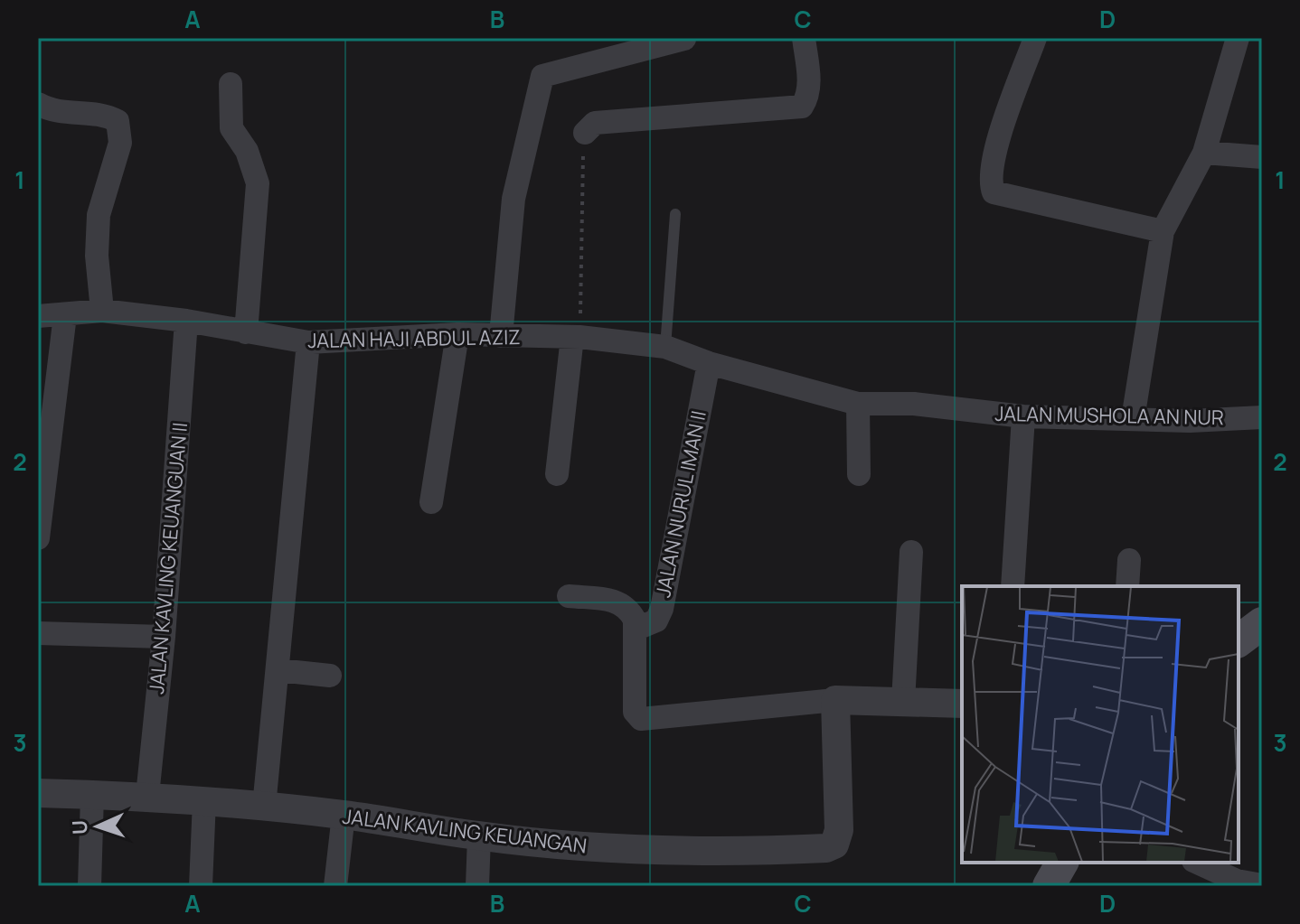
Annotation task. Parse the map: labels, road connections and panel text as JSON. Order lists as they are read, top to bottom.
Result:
{
  "streets": {
    "street": [
      "JALAN HAJI ABDUL AZIZ",
      "JALAN MUSHOLA AN NUR",
      "JALAN NURUL IMAN II",
      "JALAN KAVLING KEUANGUAN II",
      "JALAN KAVLING KEUANGAN"
    ]
  },
  "crossings": [
    ["JALAN HAJI ABDUL AZIZ", "JALAN MUSHOLA AN NUR"],
    ["JALAN HAJI ABDUL AZIZ", "JALAN NURUL IMAN II"],
    ["JALAN HAJI ABDUL AZIZ", "JALAN KAVLING KEUANGUAN II"],
    ["JALAN KAVLING KEUANGUAN II", "JALAN KAVLING KEUANGAN"]
  ],
  "north": "left",
  "grid": {
    "columns": [
      "A",
      "B",
      "C",
      "D"
    ],
    "rows": ["1", "2", "3"]
  }
}
